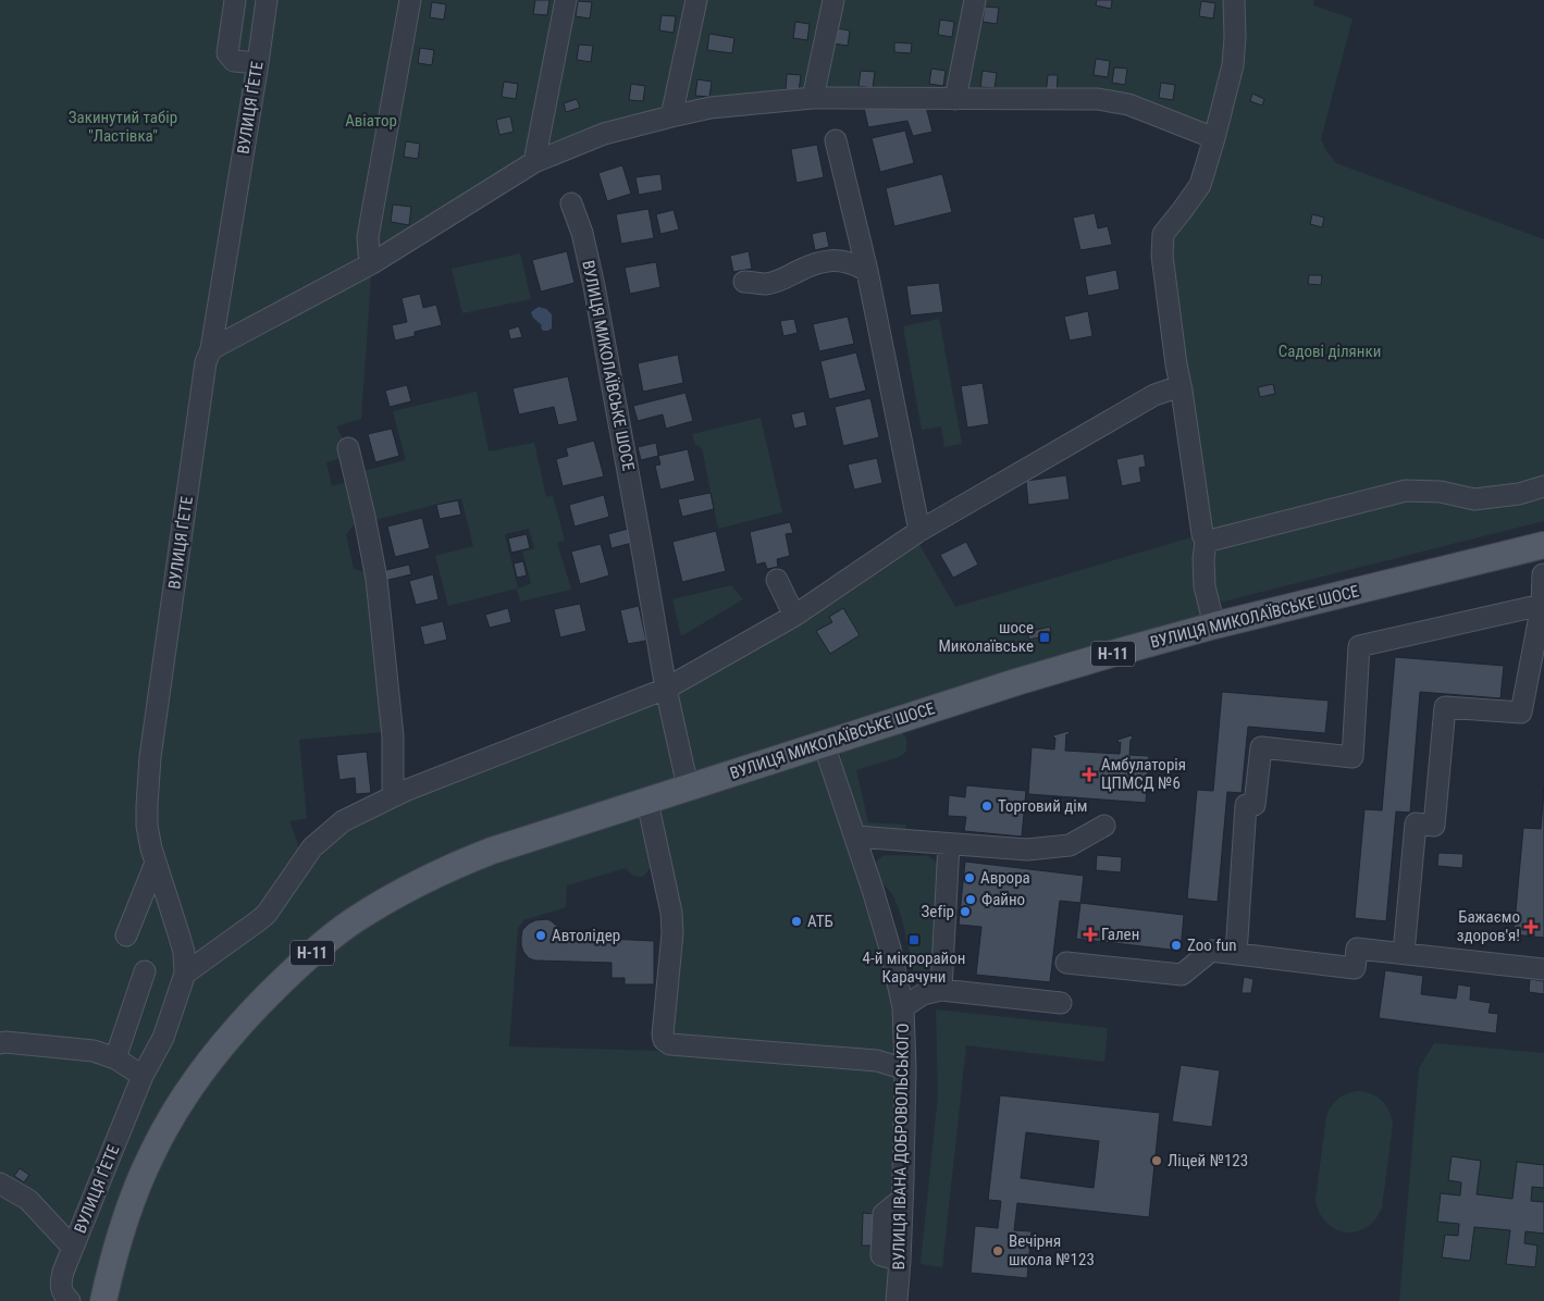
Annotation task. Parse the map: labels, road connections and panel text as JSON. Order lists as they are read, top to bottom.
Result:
{
  "streets": {
    "main road": ["ВУЛИЦЯ МИКОЛАЇВСЬКЕ ШОСЕ", "Н-11"],
    "street": ["ВУЛИЦЯ ҐЕТЕ", "ВУЛИЦЯ ІВАНА ДОБРОВОЛЬСЬКОГО"]
  },
  "crossings": [
    ["ВУЛИЦЯ МИКОЛАЇВСЬКЕ ШОСЕ", "ВУЛИЦЯ ІВАНА ДОБРОВОЛЬСЬКОГО"]
  ],
  "parks": ["Закинутий табір \"Ластівка\"", "Авіатор", "Садові ділянки"],
  "places": {
    "transit": ["шосе Миколаївське", "4-й мікрорайон Карачуни"],
    "health": ["Амбулаторія ЦПМСД №6", "Бажаємо здоров'я!", "Гален"],
    "other": [
      "Торговий дім",
      "Аврора",
      "Файно",
      "Зеfір",
      "АТБ",
      "Автолідер",
      "Zoo fun",
      "Ліцей №123",
      "Вечірня школа №123"
    ]
  }
}
